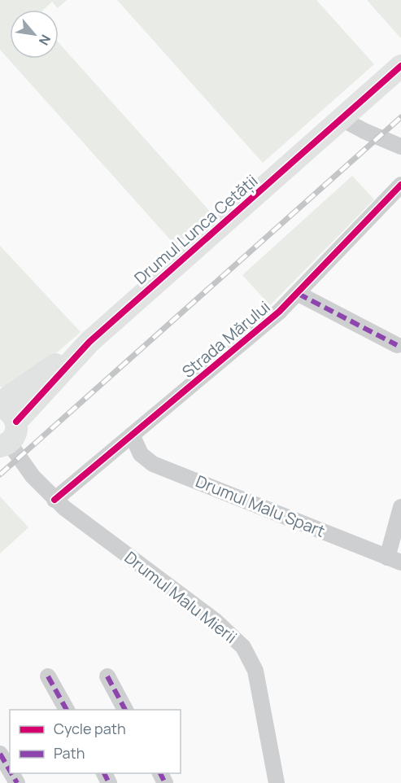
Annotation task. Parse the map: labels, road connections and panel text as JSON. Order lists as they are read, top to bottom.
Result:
{
  "streets": {
    "street": [
      "Drumul Lunca Cetății",
      "Strada Mărului",
      "Drumul Malu Spart",
      "Drumul Malu Mierii"
    ]
  },
  "crossings": [
    ["Drumul Lunca Cetății", "Drumul Malu Mierii"],
    ["Strada Mărului", "Drumul Malu Spart"],
    ["Strada Mărului", "Drumul Malu Mierii"]
  ],
  "legend": ["Cycle path", "Path"],
  "north": "bottom right"
}
